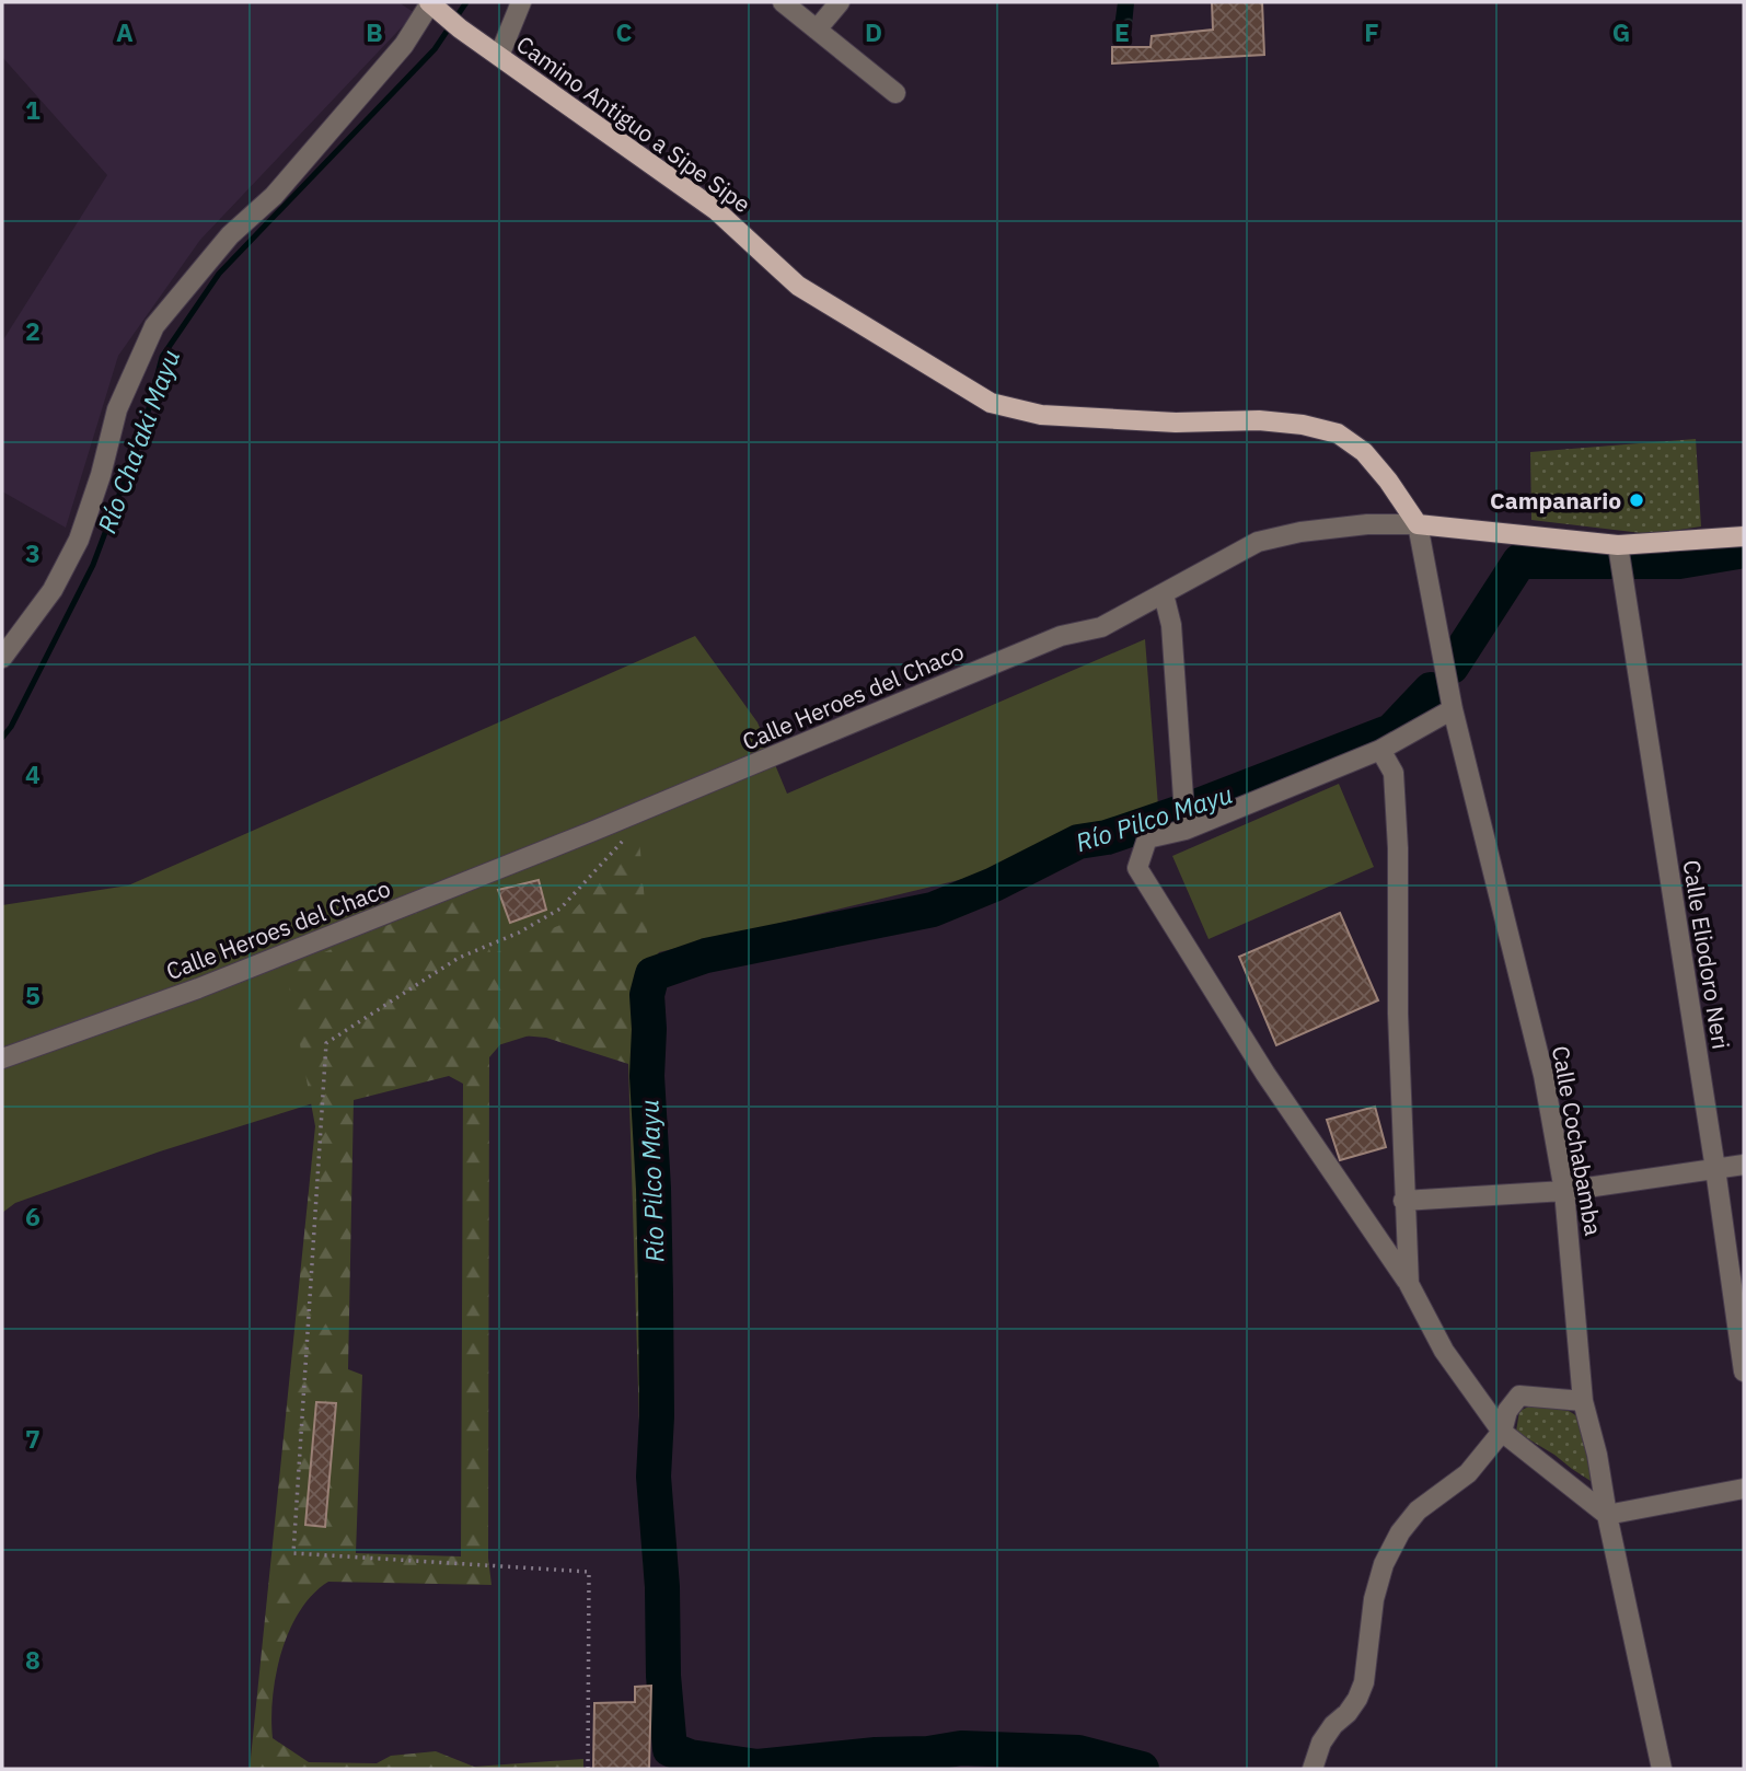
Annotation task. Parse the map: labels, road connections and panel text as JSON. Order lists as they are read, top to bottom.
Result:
{
  "streets": {
    "main road": ["Camino Antiguo a Sipe Sipe", "Calle Heroes del Chaco"],
    "street": ["Calle Eliodoro Neri", "Calle Cochabamba"]
  },
  "crossings": [
    ["Camino Antiguo a Sipe Sipe", "Calle Heroes del Chaco"],
    ["Camino Antiguo a Sipe Sipe", "Calle Cochabamba"],
    ["Calle Heroes del Chaco", "Calle Eliodoro Neri"],
    ["Calle Heroes del Chaco", "Calle Cochabamba"]
  ],
  "water": ["Río Cha'aki Mayu", "Río Pilco Mayu"],
  "places": ["Campanario"],
  "grid": {
    "columns": [
      "A",
      "B",
      "C",
      "D",
      "E",
      "F",
      "G"
    ],
    "rows": [
      "1",
      "2",
      "3",
      "4",
      "5",
      "6",
      "7",
      "8"
    ]
  }
}
